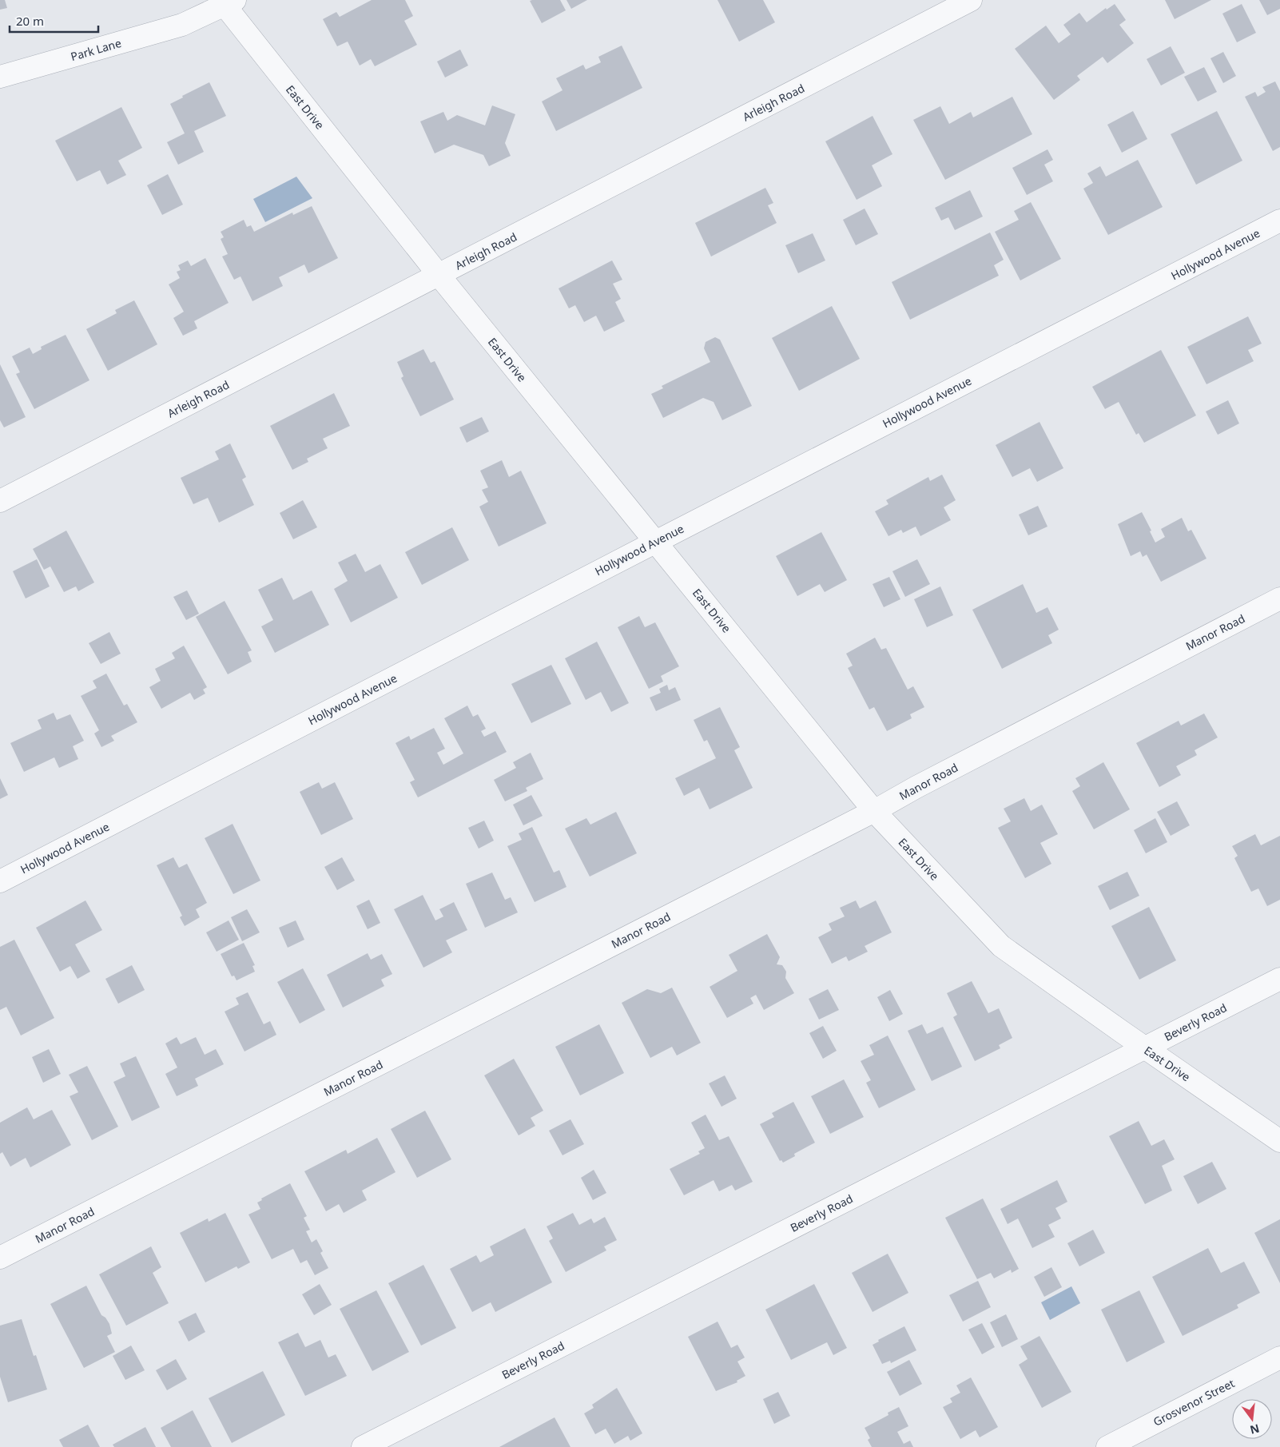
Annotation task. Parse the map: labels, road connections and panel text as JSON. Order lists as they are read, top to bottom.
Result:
{
  "streets": {
    "street": [
      "Park Lane",
      "Arleigh Road",
      "East Drive",
      "Hollywood Avenue",
      "Manor Road",
      "Beverly Road",
      "Grosvenor Street"
    ]
  },
  "crossings": [
    ["Park Lane", "East Drive"],
    ["Arleigh Road", "East Drive"],
    ["East Drive", "Hollywood Avenue"],
    ["East Drive", "Manor Road"],
    ["East Drive", "Beverly Road"]
  ],
  "scale_bar": "20 m",
  "north": "bottom"
}
